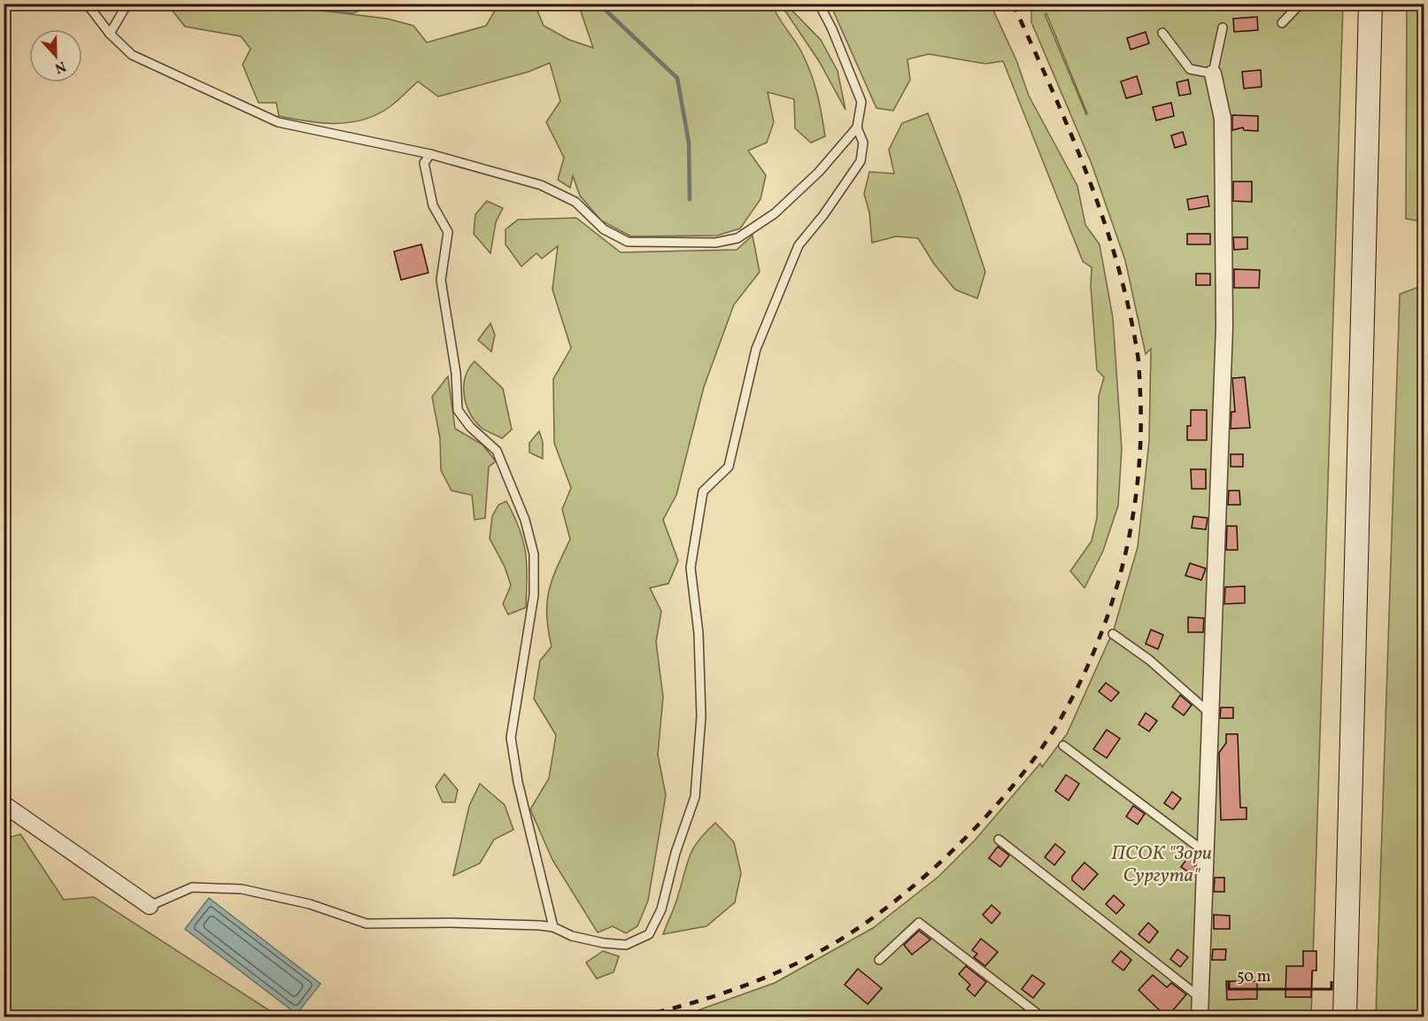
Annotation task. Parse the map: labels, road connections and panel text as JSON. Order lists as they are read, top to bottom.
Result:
{
  "parks": ["ПСОК \"Зори Сургута\""],
  "scale_bar": "50 m",
  "north": "bottom"
}
